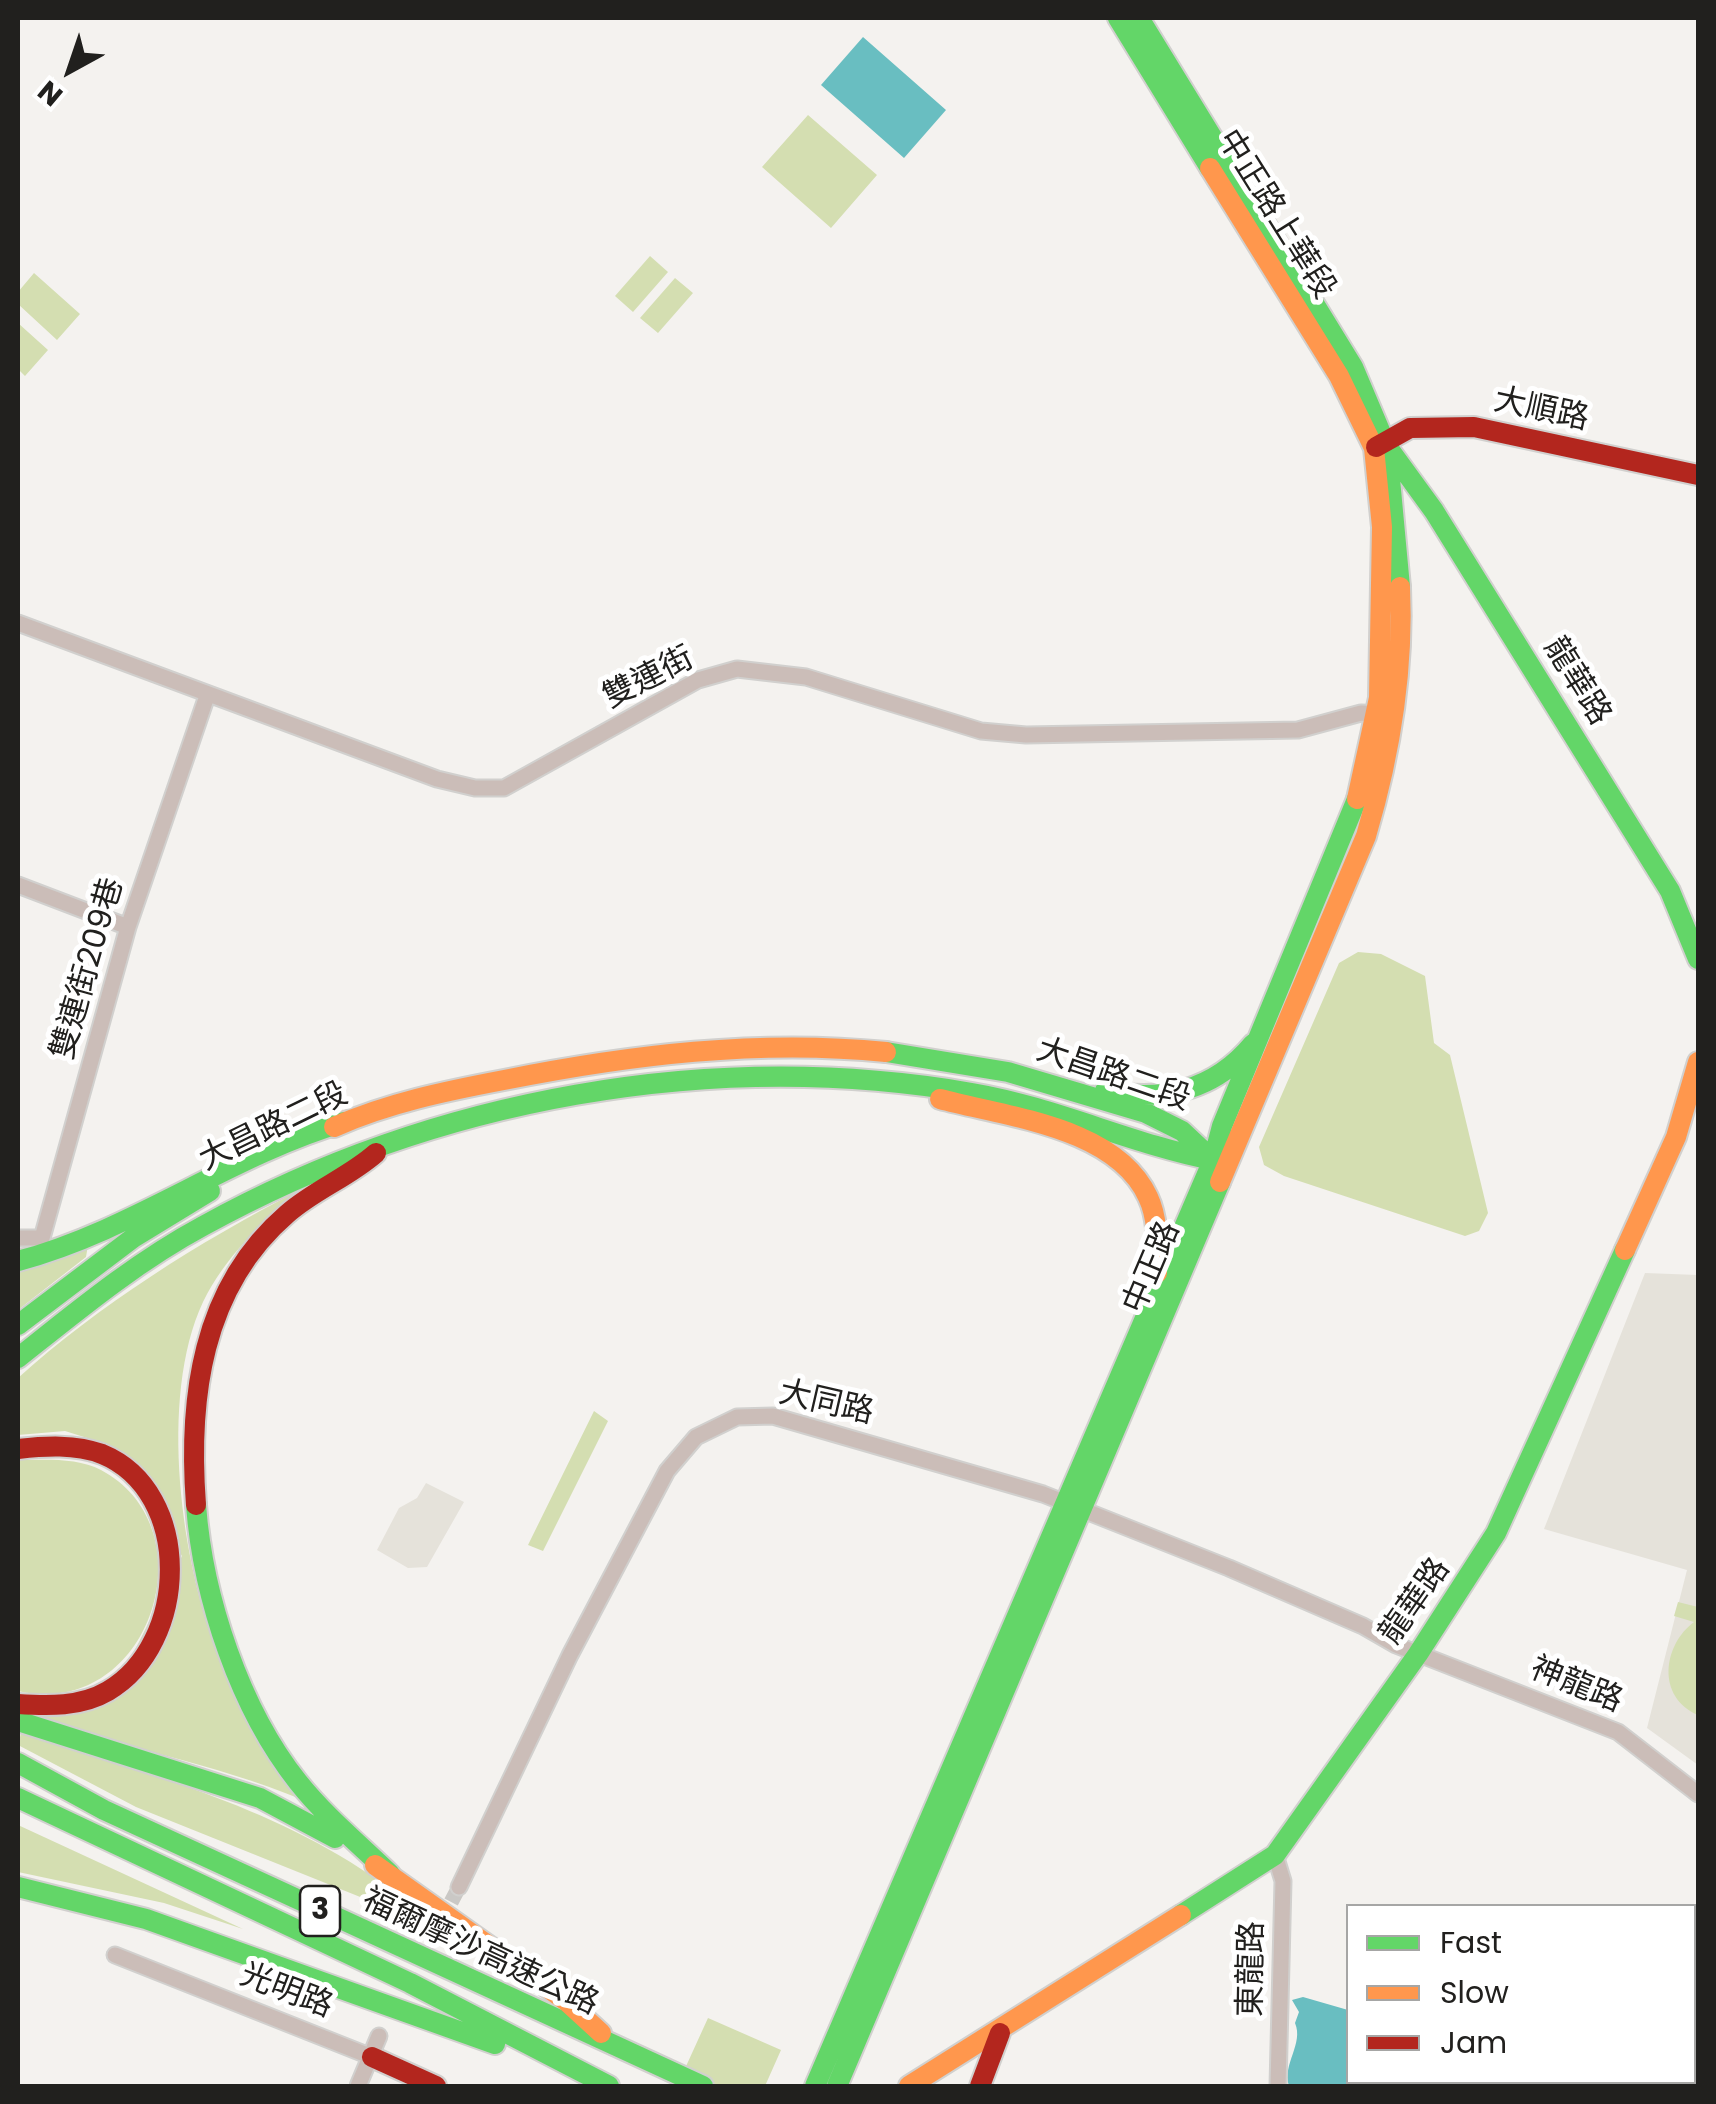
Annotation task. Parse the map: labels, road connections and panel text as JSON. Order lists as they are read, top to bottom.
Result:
{
  "streets": {
    "main road": [
      "中正路上華段",
      "大順路",
      "龍華路",
      "大昌路二段",
      "中正路",
      "3",
      "福爾摩沙高速公路",
      "光明路"
    ],
    "street": [
      "雙連街",
      "雙連街209巷",
      "大同路",
      "神龍路",
      "東龍路"
    ]
  },
  "crossings": [
    ["中正路上華段", "大順路"],
    ["中正路上華段", "龍華路"],
    ["中正路上華段", "中正路"],
    ["大順路", "龍華路"],
    ["大順路", "中正路"],
    ["雙連街", "雙連街209巷"],
    ["雙連街", "中正路"],
    ["龍華路", "中正路"],
    ["龍華路", "大同路"],
    ["龍華路", "神龍路"],
    ["龍華路", "東龍路"],
    ["大昌路二段", "中正路"],
    ["中正路", "大同路"],
    ["大同路", "神龍路"]
  ],
  "legend": ["Fast", "Slow", "Jam"],
  "north": "bottom left"
}
